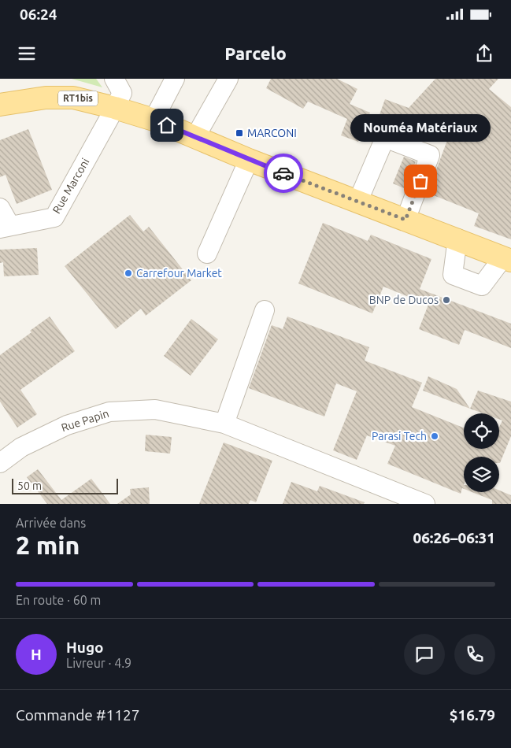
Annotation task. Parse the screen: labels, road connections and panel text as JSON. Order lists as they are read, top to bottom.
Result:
{
  "streets": {
    "main road": ["RT1bis"],
    "street": ["Rue Marconi", "Rue Papin"]
  },
  "crossings": [
    ["RT1bis", "Rue Marconi"]
  ],
  "places": {
    "transit": ["MARCONI"],
    "other": [
      "Nouméa Matériaux",
      "Carrefour Market",
      "BNP de Ducos",
      "Parasi Tech"
    ]
  },
  "scale_bar": "50 m",
  "page": {
    "status": "06:24",
    "header": "Parcelo",
    "bubble": "Nouméa Matériaux",
    "scale": "50 m",
    "heading": ["2 min", "Arrivée dans", "06:26–06:31"],
    "panel": [
      "Hugo",
      "Livreur · 4.9",
      "Commande #1127",
      "$16.79"
    ],
    "bar": "En route · 60 m",
    "round": "H"
  }
}
